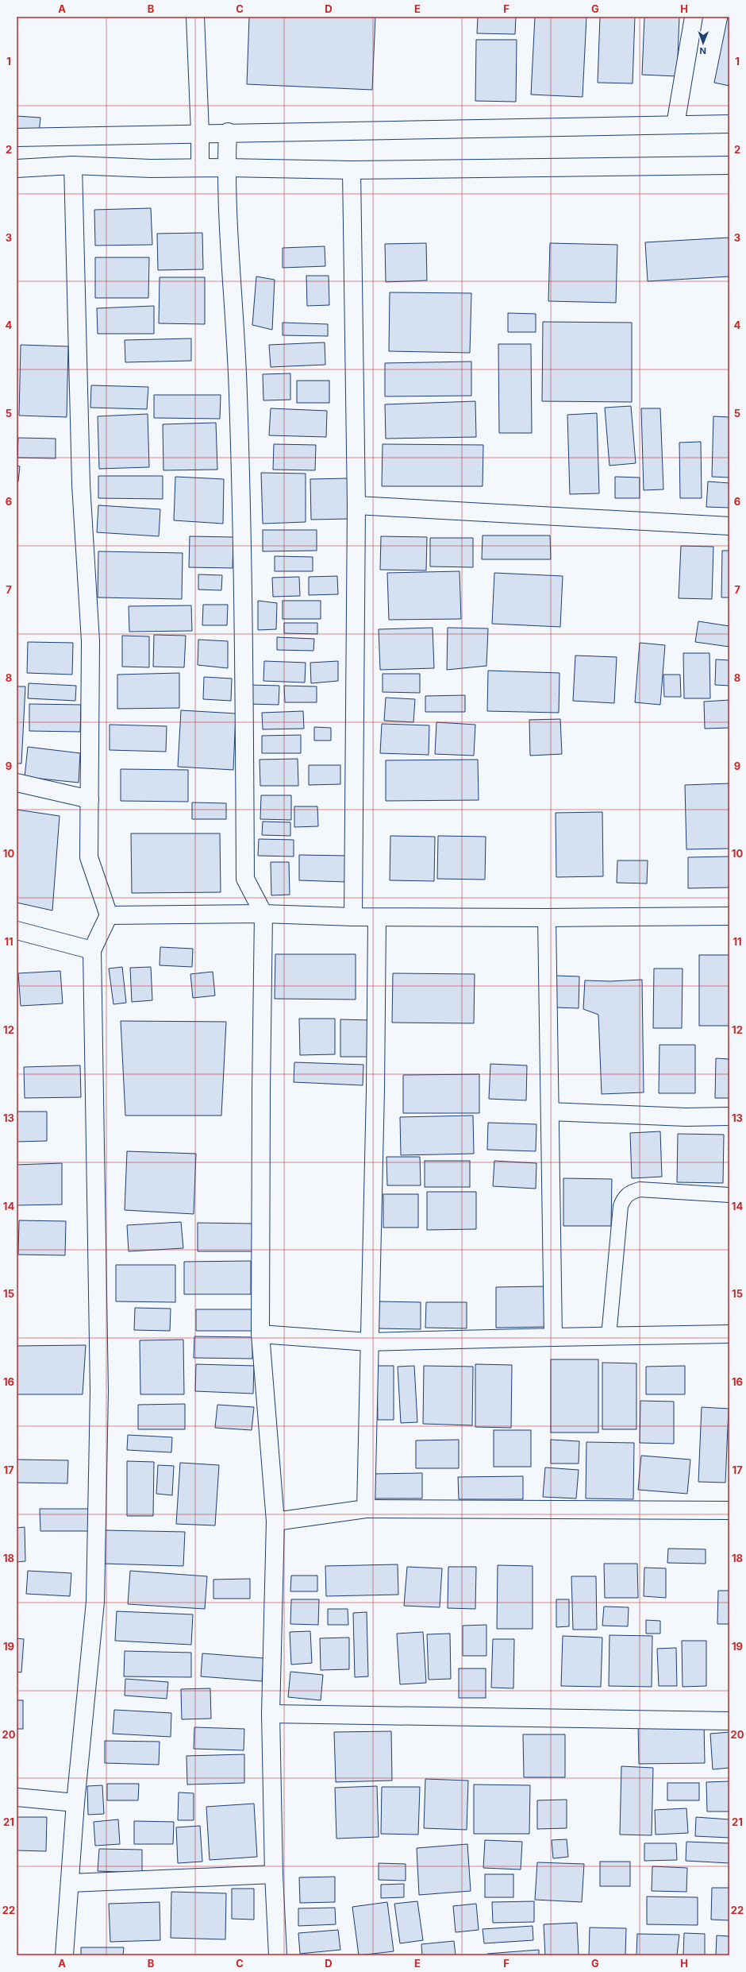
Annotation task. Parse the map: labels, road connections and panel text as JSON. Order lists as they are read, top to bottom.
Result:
{
  "north": "bottom",
  "grid": {
    "columns": [
      "A",
      "B",
      "C",
      "D",
      "E",
      "F",
      "G",
      "H"
    ],
    "rows": [
      "1",
      "2",
      "3",
      "4",
      "5",
      "6",
      "7",
      "8",
      "9",
      "10",
      "11",
      "12",
      "13",
      "14",
      "15",
      "16",
      "17",
      "18",
      "19",
      "20",
      "21",
      "22"
    ]
  }
}
